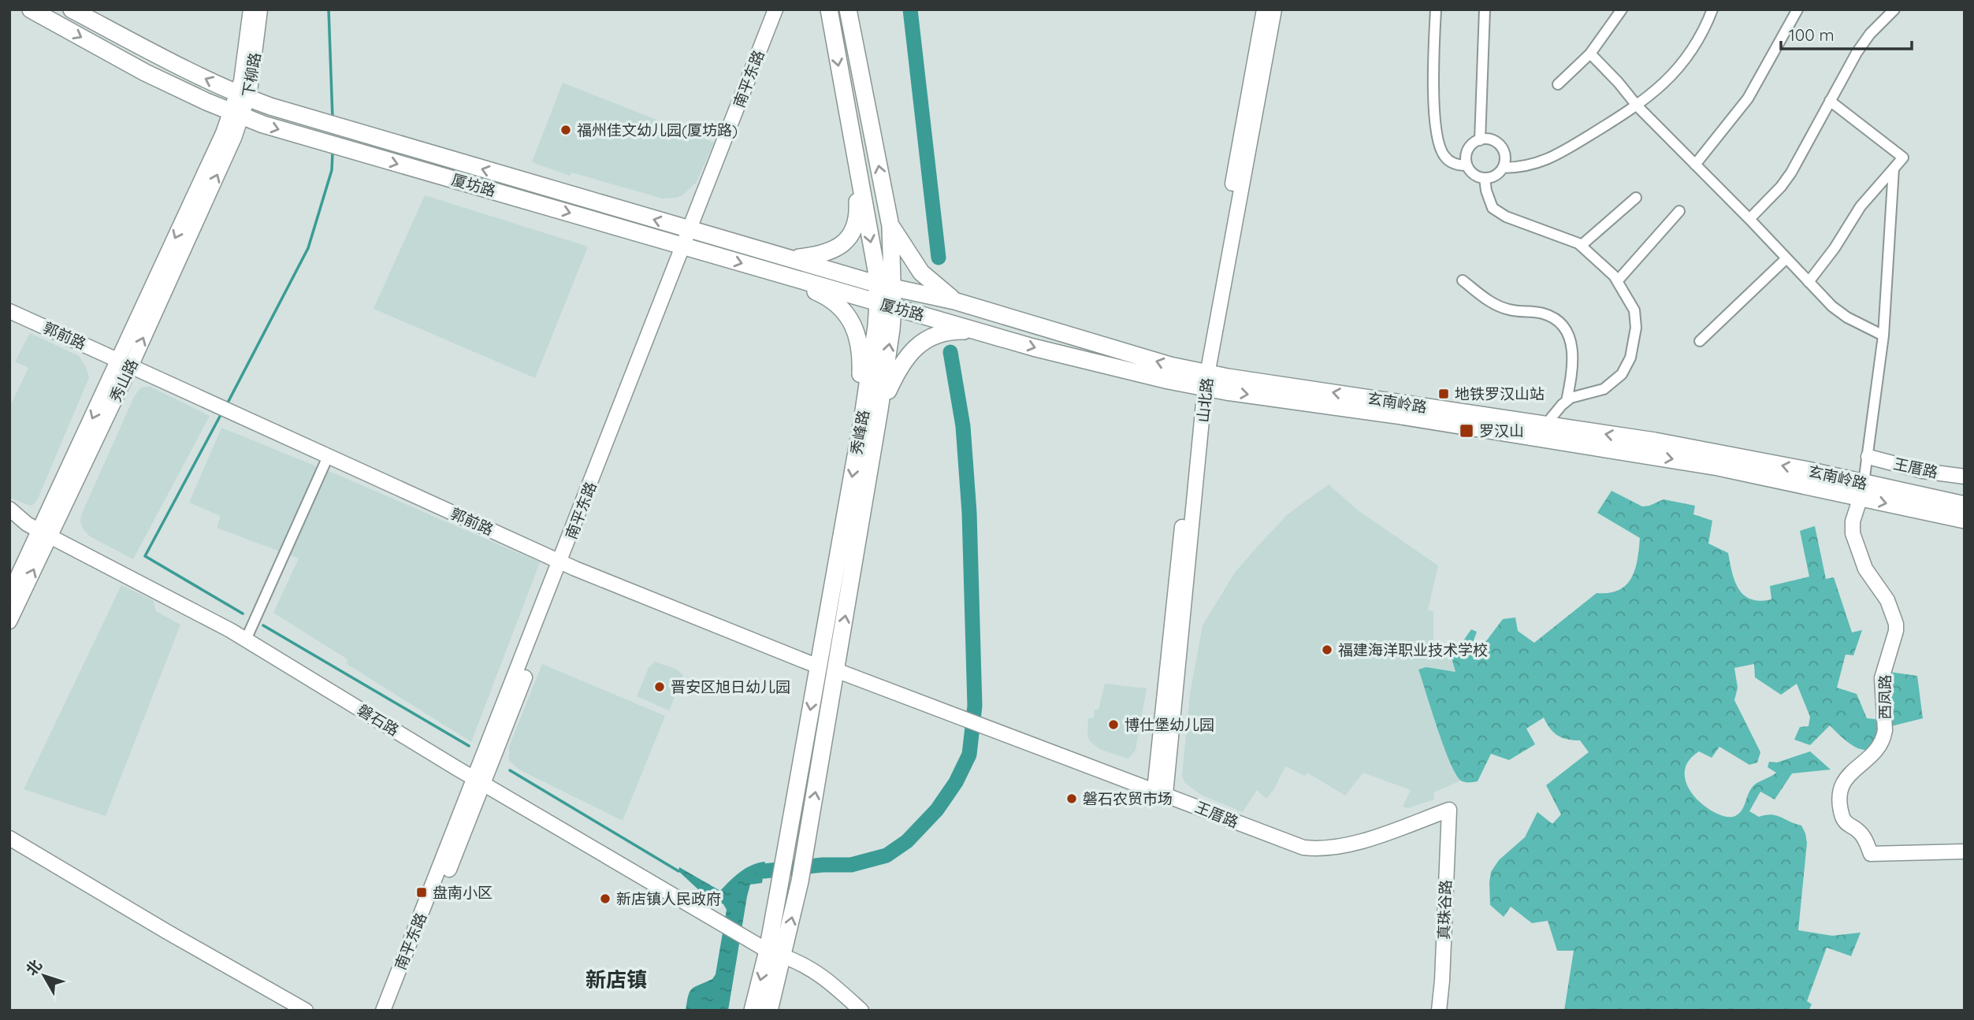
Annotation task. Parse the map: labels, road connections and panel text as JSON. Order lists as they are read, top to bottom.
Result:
{
  "streets": {
    "main road": ["厦坊路", "玄南岭路", "秀峰路"],
    "street": [
      "下柳路",
      "南平东路",
      "郭前路",
      "秀山路",
      "山北路",
      "王厝路",
      "西凤路",
      "磐石路",
      "真珠谷路"
    ]
  },
  "crossings": [
    ["下柳路", "厦坊路"],
    ["下柳路", "秀山路"],
    ["南平东路", "厦坊路"],
    ["南平东路", "郭前路"],
    ["南平东路", "磐石路"],
    ["厦坊路", "玄南岭路"],
    ["厦坊路", "秀峰路"],
    ["郭前路", "秀山路"],
    ["郭前路", "秀峰路"],
    ["秀山路", "磐石路"],
    ["山北路", "玄南岭路"],
    ["山北路", "王厝路"],
    ["玄南岭路", "西凤路"],
    ["秀峰路", "王厝路"],
    ["秀峰路", "磐石路"],
    ["王厝路", "真珠谷路"]
  ],
  "districts": ["新店镇"],
  "places": {
    "other": [
      "福州佳文幼儿园(厦坊路)",
      "福建海洋职业技术学校",
      "晋安区旭日幼儿园",
      "博仕堡幼儿园",
      "磐石农贸市场",
      "新店镇人民政府"
    ],
    "transit": ["地铁罗汉山站", "罗汉山", "盘南小区"]
  },
  "scale_bar": "100 m",
  "north": "top left"
}
